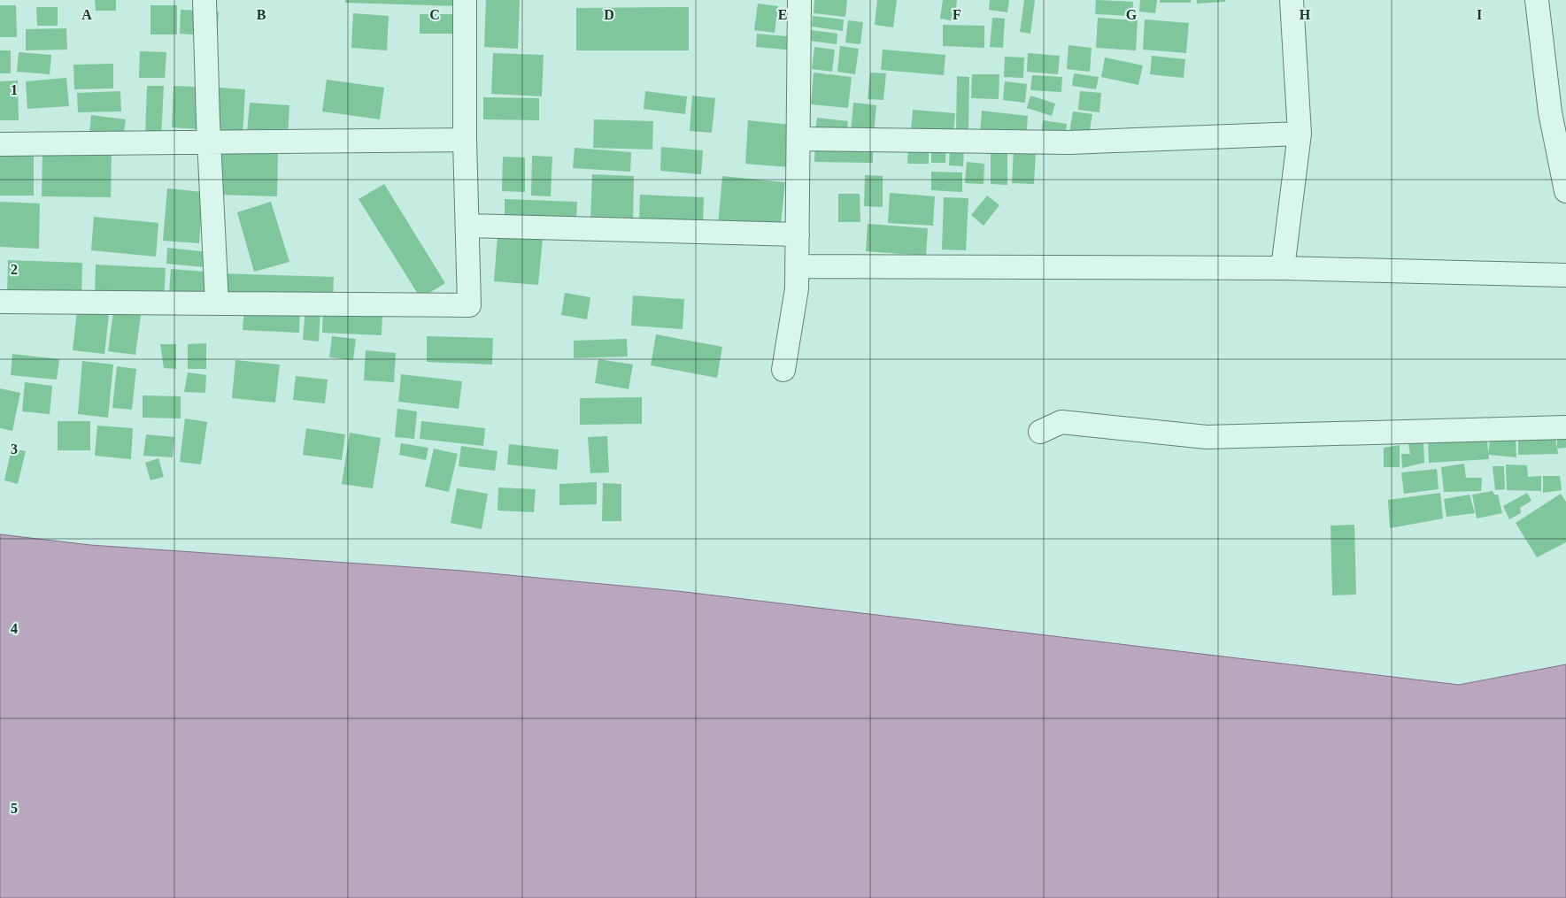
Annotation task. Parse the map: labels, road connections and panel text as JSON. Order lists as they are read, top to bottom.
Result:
{
  "grid": {
    "columns": [
      "A",
      "B",
      "C",
      "D",
      "E",
      "F",
      "G",
      "H",
      "I"
    ],
    "rows": [
      "1",
      "2",
      "3",
      "4",
      "5"
    ]
  }
}
